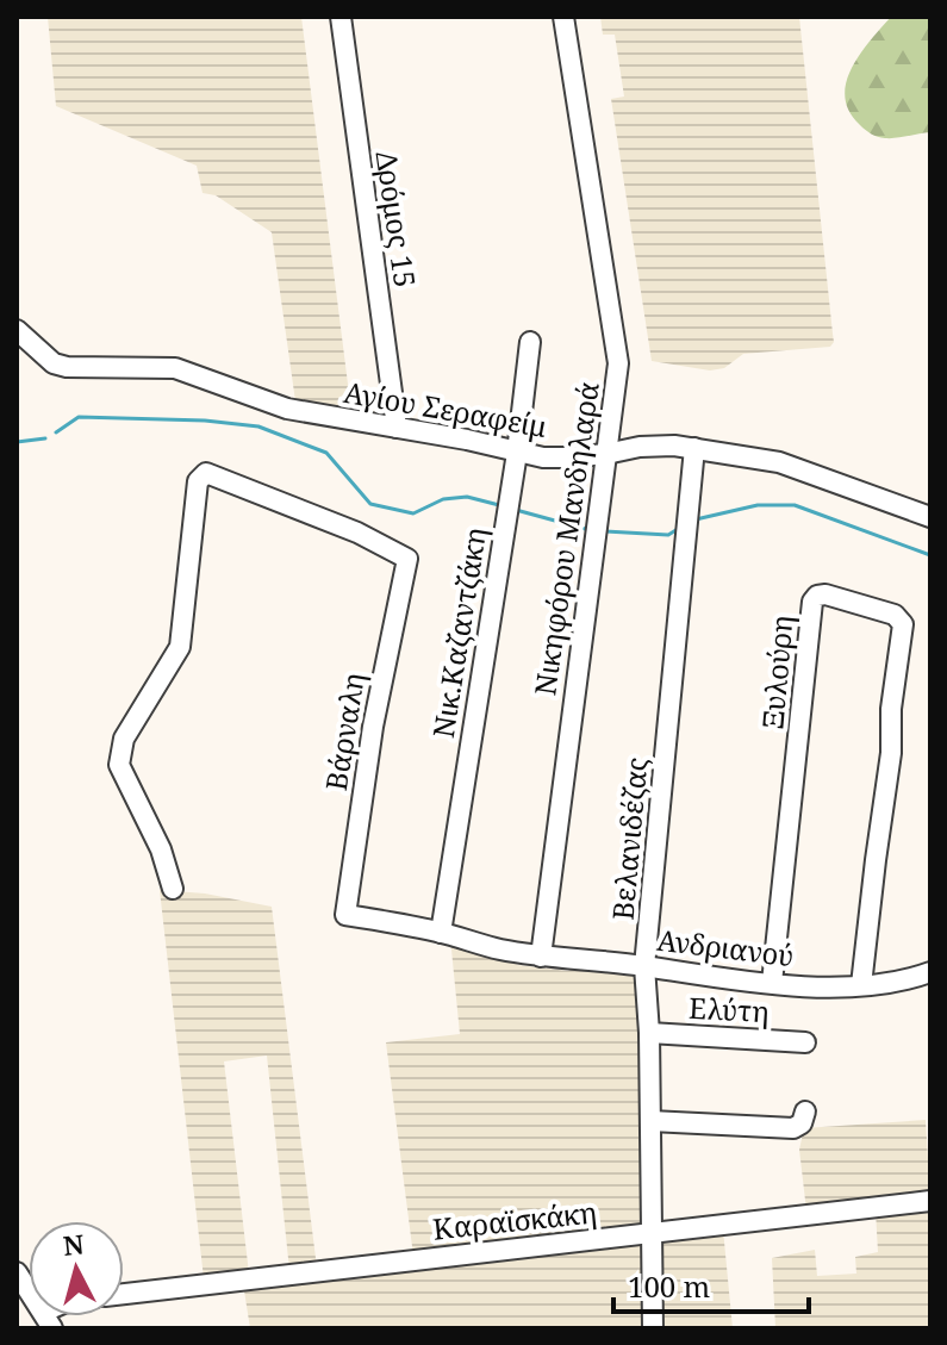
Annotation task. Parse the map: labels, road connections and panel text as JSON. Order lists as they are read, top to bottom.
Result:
{
  "streets": {
    "street": [
      "Δρόμος 15",
      "Αγίου Σεραφείμ",
      "Νικηφόρου Μανδηλαρά",
      "Νικ.Καζαντζάκη",
      "Ξυλούρη",
      "Βάρναλη",
      "Βελανιδέζας",
      "Ανδριανού",
      "Ελύτη",
      "Καραϊσκάκη"
    ]
  },
  "crossings": [
    ["Δρόμος 15", "Αγίου Σεραφείμ"],
    ["Αγίου Σεραφείμ", "Νικηφόρου Μανδηλαρά"],
    ["Αγίου Σεραφείμ", "Νικ.Καζαντζάκη"],
    ["Αγίου Σεραφείμ", "Βελανιδέζας"],
    ["Νικηφόρου Μανδηλαρά", "Ανδριανού"],
    ["Νικ.Καζαντζάκη", "Ανδριανού"],
    ["Ξυλούρη", "Ανδριανού"],
    ["Βάρναλη", "Ανδριανού"],
    ["Βελανιδέζας", "Ανδριανού"],
    ["Βελανιδέζας", "Ελύτη"],
    ["Βελανιδέζας", "Καραϊσκάκη"]
  ],
  "scale_bar": "100 m",
  "north": "top"
}
